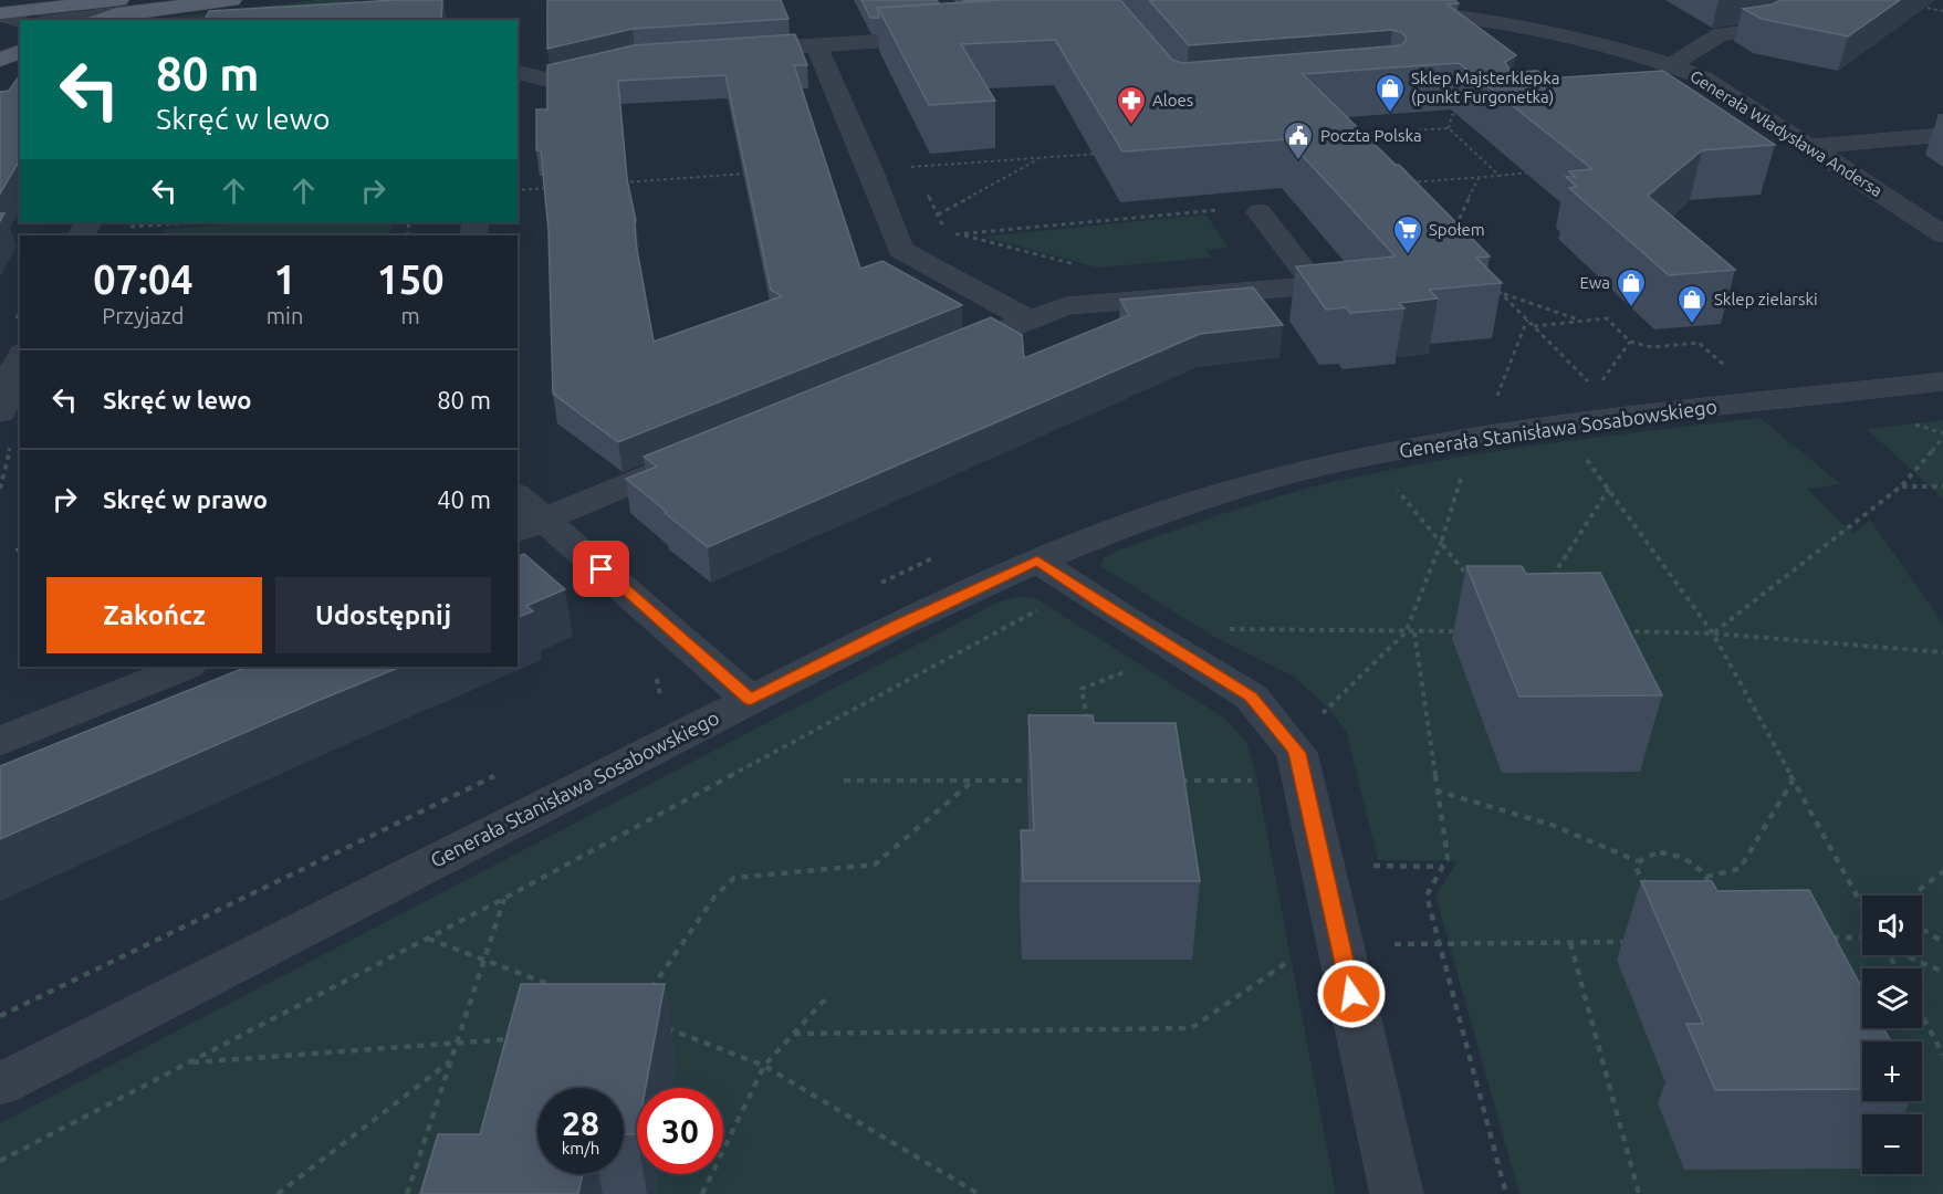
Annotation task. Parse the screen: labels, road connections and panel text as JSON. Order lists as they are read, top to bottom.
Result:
{
  "streets": {
    "street": ["Generała Władysława Andersa", "Generała Stanisława Sosabowskiego"]
  },
  "places": {
    "shop": ["Sklep Majsterklepka (punkt Furgonetka)", "Ewa", "Sklep zielarski"],
    "pharmacy": ["Aloes"],
    "public building": ["Poczta Polska"],
    "supermarket": ["Społem"]
  },
  "page": {
    "turn": ["80 m", "Skręć w lewo"],
    "eta": [
      "07:04",
      "Przyjazd",
      "1",
      "min",
      "150",
      "m"
    ],
    "list": [
      {
        "name": "Skręć w lewo",
        "value": "80 m"
      },
      {
        "name": "Skręć w prawo",
        "value": "40 m"
      }
    ],
    "buttons": ["Zakończ", "Udostępnij"],
    "map_buttons": ["+", "−"],
    "speed": "28 km/h",
    "limit": "30"
  }
}
